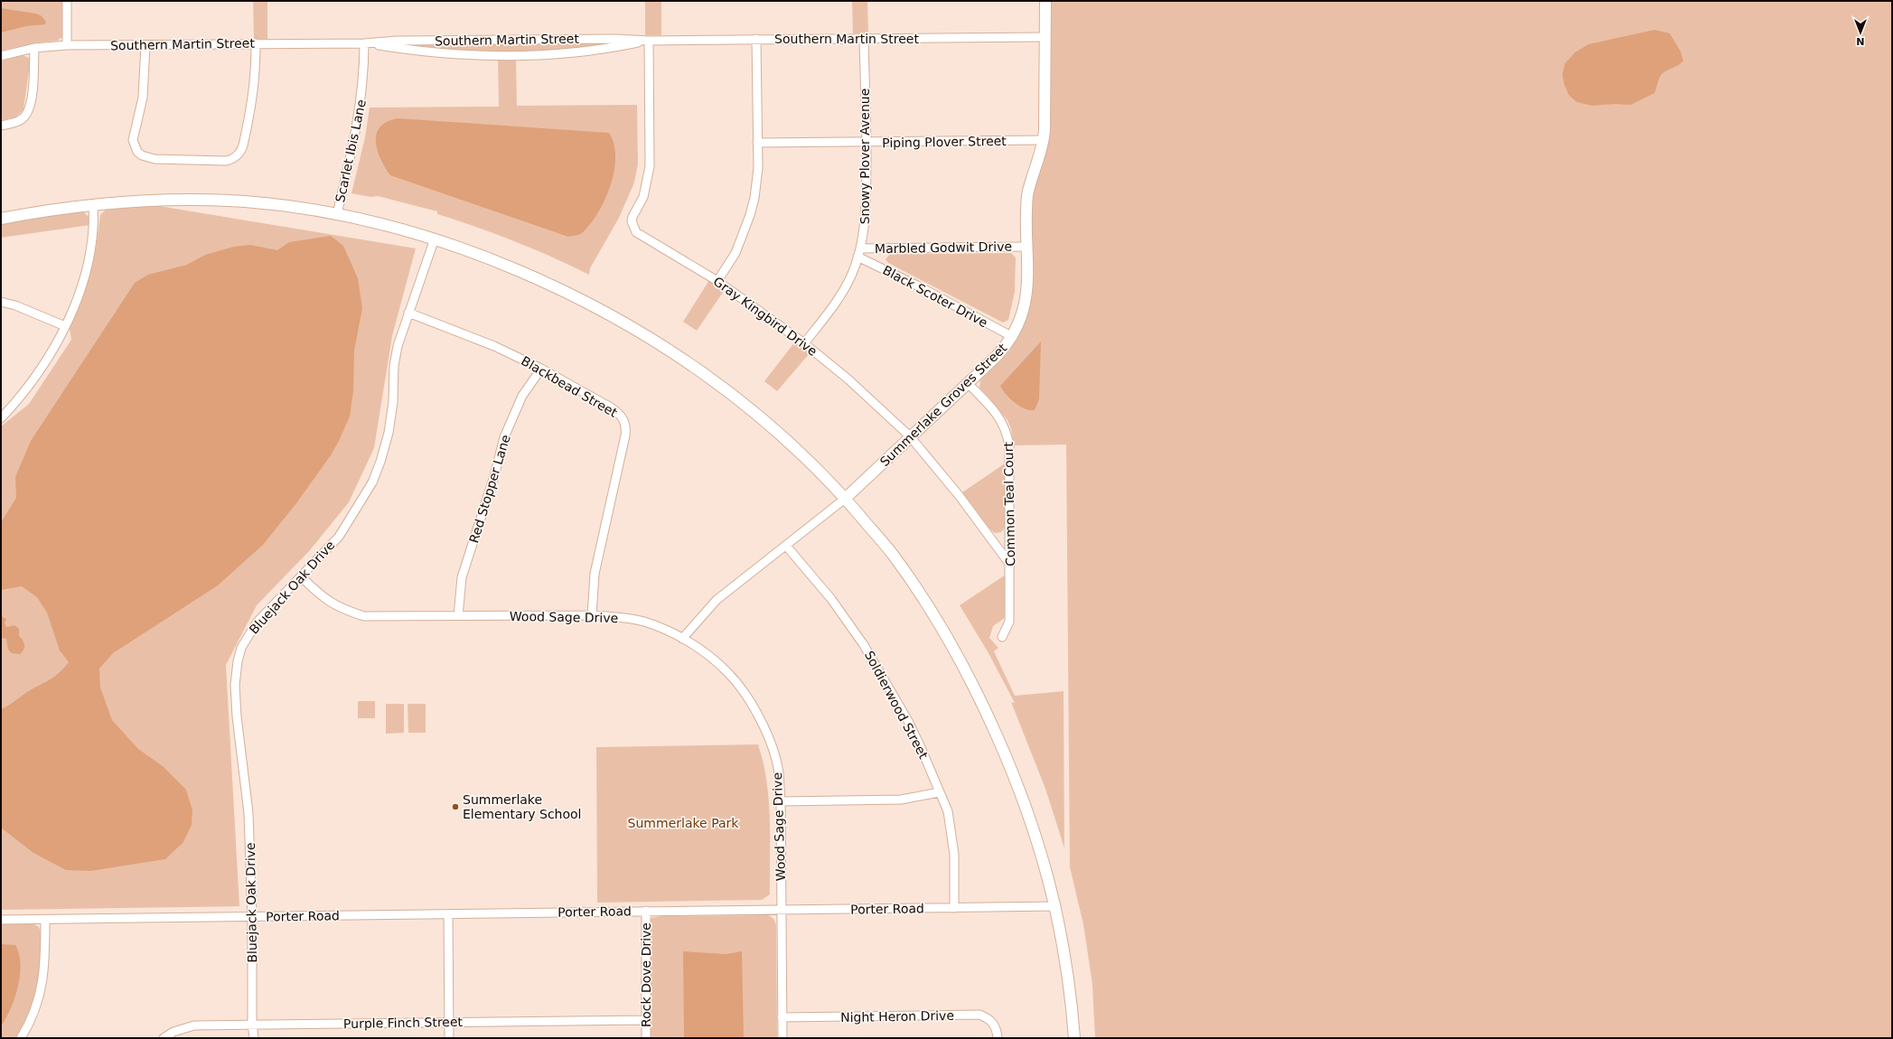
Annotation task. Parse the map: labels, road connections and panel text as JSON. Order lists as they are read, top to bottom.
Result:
{
  "streets": {
    "main road": ["Summerlake Groves Street"],
    "street": [
      "Southern Martin Street",
      "Piping Plover Street",
      "Scarlet Ibis Lane",
      "Snowy Plover Avenue",
      "Marbled Godwit Drive",
      "Black Scoter Drive",
      "Gray Kingbird Drive",
      "Blackbead Street",
      "Red Stopper Lane",
      "Common Teal Court",
      "Bluejack Oak Drive",
      "Wood Sage Drive",
      "Soldierwood Street",
      "Porter Road",
      "Rock Dove Drive",
      "Night Heron Drive",
      "Purple Finch Street"
    ]
  },
  "crossings": [
    ["Southern Martin Street", "Scarlet Ibis Lane"],
    ["Southern Martin Street", "Snowy Plover Avenue"],
    ["Southern Martin Street", "Gray Kingbird Drive"],
    ["Southern Martin Street", "Summerlake Groves Street"],
    ["Piping Plover Street", "Snowy Plover Avenue"],
    ["Piping Plover Street", "Summerlake Groves Street"],
    ["Snowy Plover Avenue", "Marbled Godwit Drive"],
    ["Snowy Plover Avenue", "Black Scoter Drive"],
    ["Snowy Plover Avenue", "Gray Kingbird Drive"],
    ["Marbled Godwit Drive", "Black Scoter Drive"],
    ["Marbled Godwit Drive", "Summerlake Groves Street"],
    ["Black Scoter Drive", "Summerlake Groves Street"],
    ["Gray Kingbird Drive", "Summerlake Groves Street"],
    ["Gray Kingbird Drive", "Common Teal Court"],
    ["Blackbead Street", "Red Stopper Lane"],
    ["Blackbead Street", "Bluejack Oak Drive"],
    ["Blackbead Street", "Wood Sage Drive"],
    ["Summerlake Groves Street", "Common Teal Court"],
    ["Summerlake Groves Street", "Wood Sage Drive"],
    ["Summerlake Groves Street", "Soldierwood Street"],
    ["Red Stopper Lane", "Wood Sage Drive"],
    ["Bluejack Oak Drive", "Wood Sage Drive"],
    ["Bluejack Oak Drive", "Porter Road"],
    ["Bluejack Oak Drive", "Purple Finch Street"],
    ["Wood Sage Drive", "Porter Road"],
    ["Wood Sage Drive", "Night Heron Drive"],
    ["Soldierwood Street", "Porter Road"],
    ["Porter Road", "Rock Dove Drive"],
    ["Rock Dove Drive", "Purple Finch Street"]
  ],
  "parks": ["Summerlake Park"],
  "places": ["Summerlake Elementary School"],
  "north": "bottom"
}
